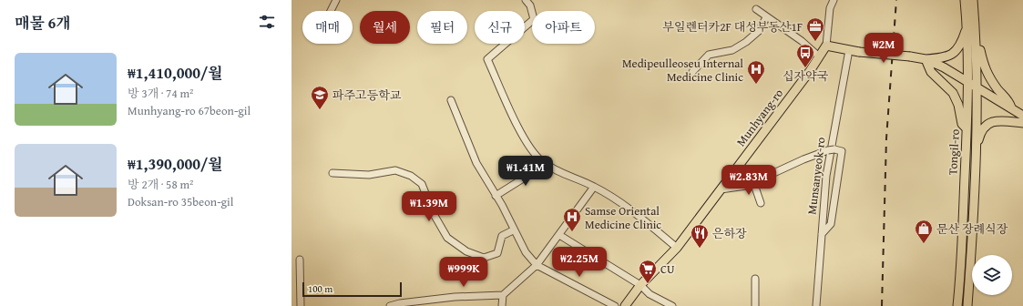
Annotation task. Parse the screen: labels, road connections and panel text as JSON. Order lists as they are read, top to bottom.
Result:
{
  "streets": {
    "main road": ["Munhyang-ro", "Tongil-ro"],
    "street": ["Munsanyeok-ro"]
  },
  "places": {
    "office": ["부일렌터카2F 대성부동산1F"],
    "bus stop": ["십자약국"],
    "hospital": ["Medipeulleoseu Internal Medicine Clinic", "Samse Oriental Medicine Clinic"],
    "school or university": ["파주고등학교"],
    "shop": ["문산 장례식장"],
    "restaurant": ["은하장"],
    "supermarket": ["CU"]
  },
  "scale_bar": "100 m",
  "page": {
    "heading": "매물 6개",
    "chip": [
      "매매",
      "월세",
      "필터",
      "신규",
      "아파트"
    ],
    "price": [
      "₩2M",
      "₩1.41M",
      "₩2.83M",
      "₩1.39M",
      "₩2.25M",
      "₩999K"
    ],
    "list": [
      {
        "name": "₩1,410,000/월",
        "note": "방 3개 · 74 m² · Munhyang-ro 67beon-gil"
      },
      {
        "name": "₩1,390,000/월",
        "note": "방 2개 · 58 m² · Doksan-ro 35beon-gil"
      }
    ],
    "scale": "100 m"
  }
}
